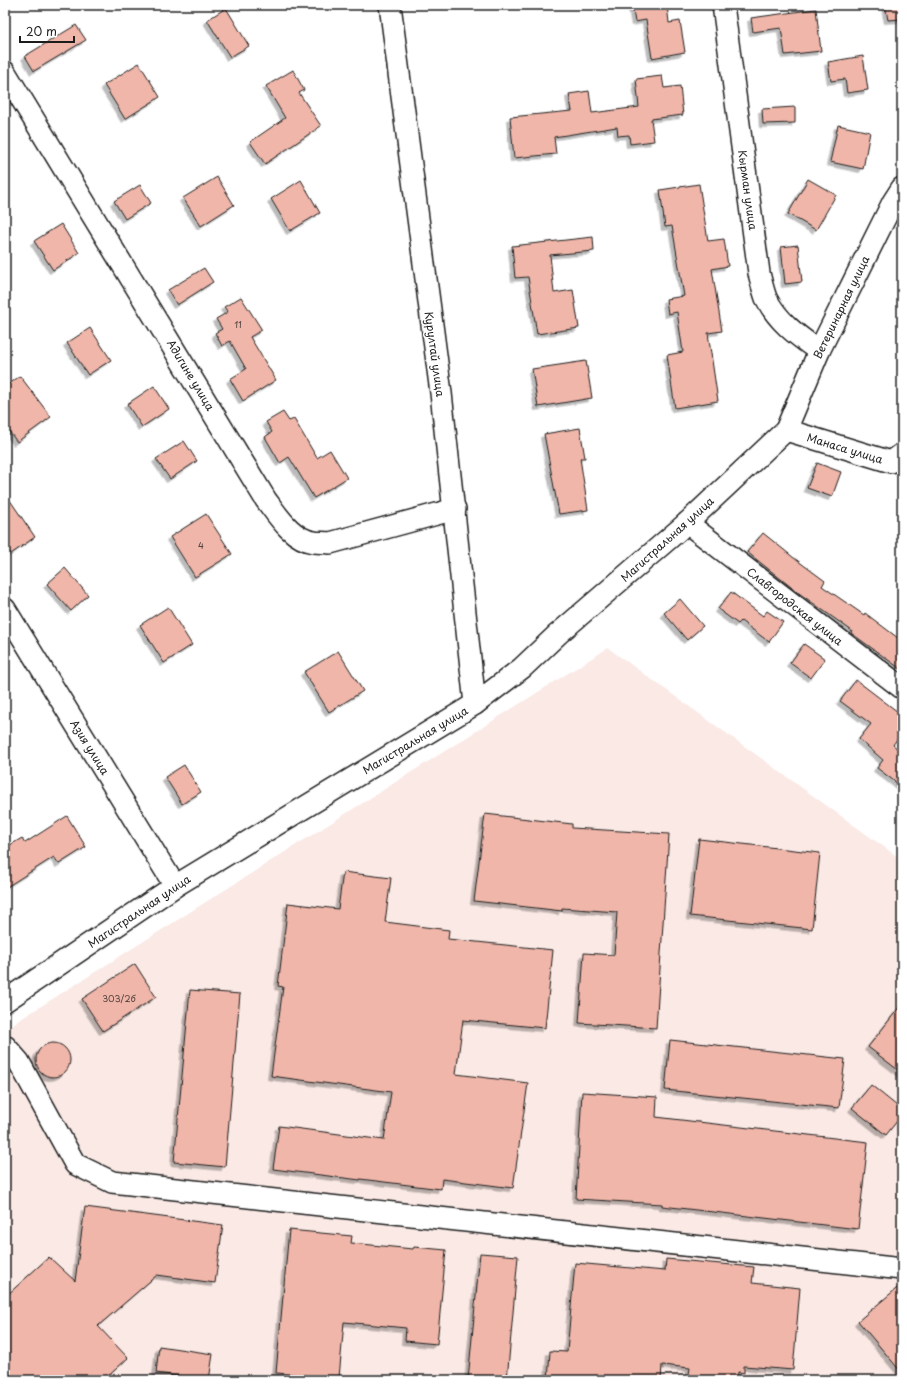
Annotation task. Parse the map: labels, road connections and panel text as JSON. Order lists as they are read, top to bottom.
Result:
{
  "streets": {
    "street": [
      "Кырман улица",
      "Ветеринарная улица",
      "Курултай улица",
      "Адигине улица",
      "Манаса улица",
      "Магистральная улица",
      "Славгородская улица",
      "Азия улица"
    ]
  },
  "crossings": [
    ["Кырман улица", "Ветеринарная улица"],
    ["Ветеринарная улица", "Манаса улица"],
    ["Ветеринарная улица", "Магистральная улица"],
    ["Курултай улица", "Адигине улица"],
    ["Курултай улица", "Магистральная улица"],
    ["Манаса улица", "Магистральная улица"],
    ["Магистральная улица", "Славгородская улица"],
    ["Магистральная улица", "Азия улица"]
  ],
  "house_numbers": ["11", "4", "303/2б"],
  "scale_bar": "20 m"
}
